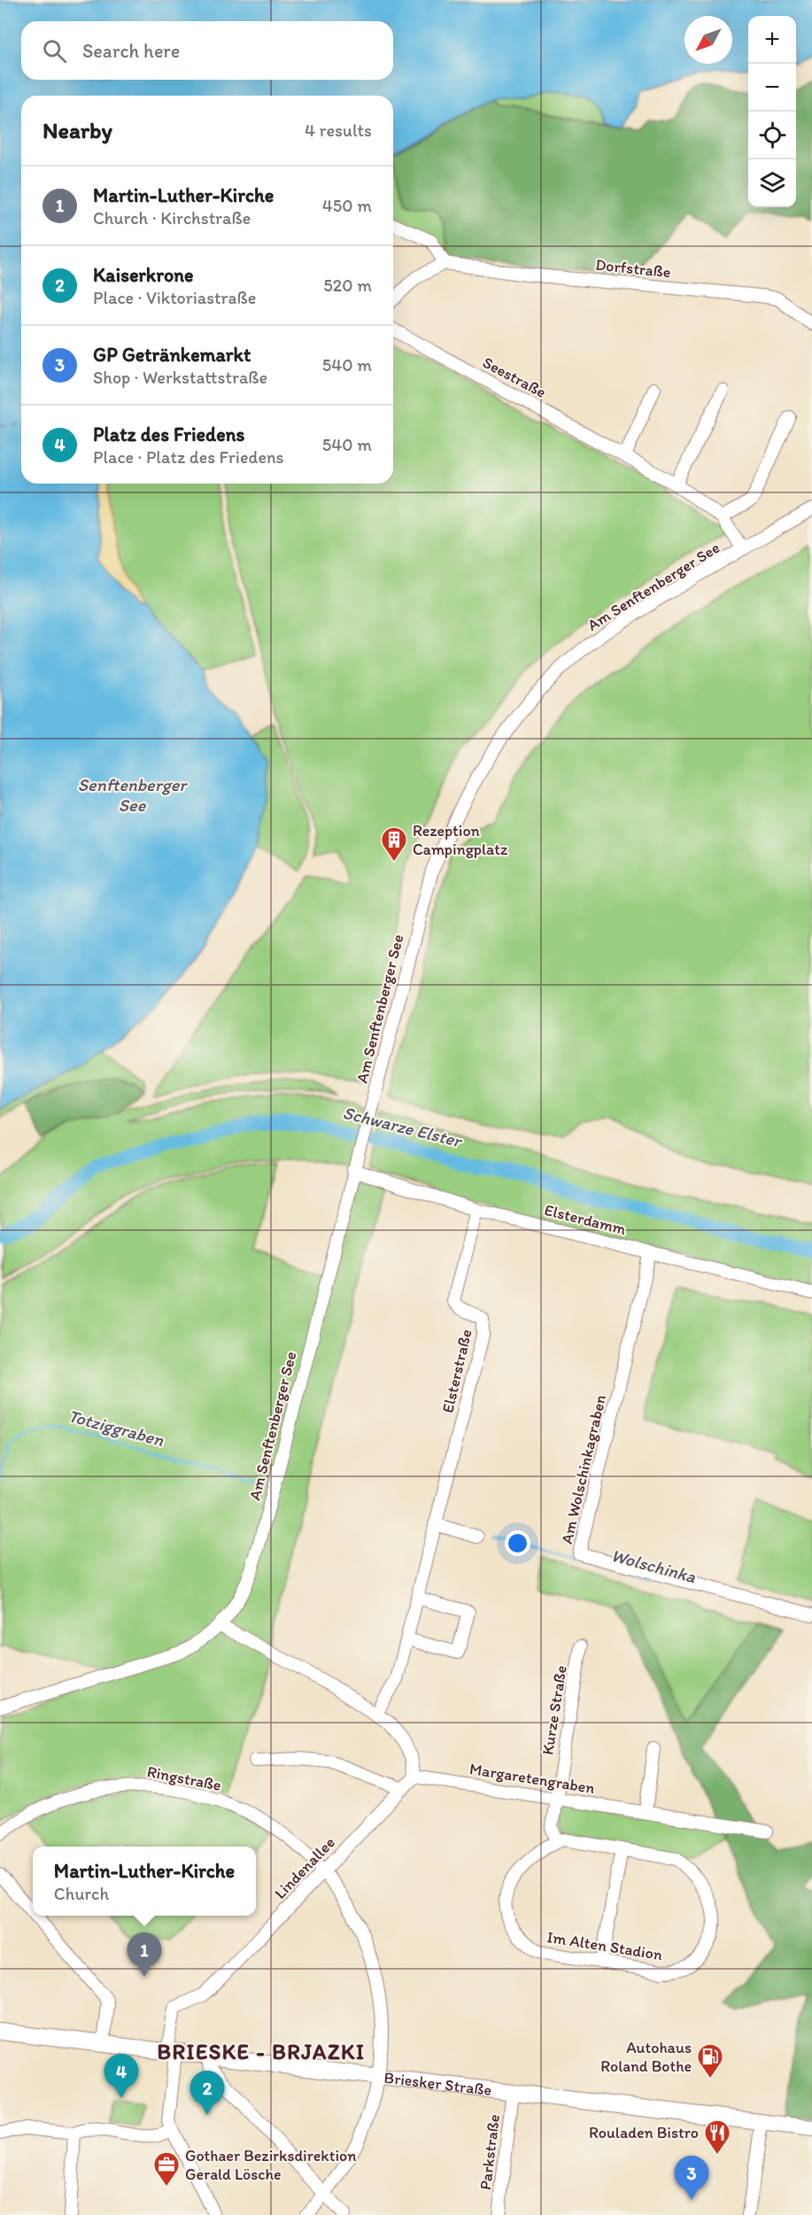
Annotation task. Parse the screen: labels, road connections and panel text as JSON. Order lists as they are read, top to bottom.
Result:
{
  "streets": {
    "main road": ["Briesker Straße"],
    "street": [
      "Dorfstraße",
      "Seestraße",
      "Am Senftenberger See",
      "Elsterdamm",
      "Elsterstraße",
      "Am Wolschinkagraben",
      "Kurze Straße",
      "Ringstraße",
      "Margaretengraben",
      "Lindenallee",
      "Im Alten Stadion",
      "Parkstraße"
    ]
  },
  "crossings": [
    ["Seestraße", "Am Senftenberger See"],
    ["Am Senftenberger See", "Elsterdamm"],
    ["Elsterdamm", "Elsterstraße"],
    ["Elsterdamm", "Am Wolschinkagraben"],
    ["Kurze Straße", "Margaretengraben"],
    ["Kurze Straße", "Im Alten Stadion"],
    ["Ringstraße", "Lindenallee"],
    ["Ringstraße", "Briesker Straße"],
    ["Margaretengraben", "Lindenallee"],
    ["Lindenallee", "Briesker Straße"],
    ["Briesker Straße", "Parkstraße"]
  ],
  "districts": ["BRIESKE - BRJAZKI"],
  "water": [
    "Senftenberger See",
    "Schwarze Elster",
    "Totziggraben",
    "Wolschinka"
  ],
  "places": {
    "building": ["Rezeption Campingplatz"],
    "fuel station": ["Autohaus Roland Bothe"],
    "restaurant": ["Rouladen Bistro"],
    "office": ["Gothaer Bezirksdirektion Gerald Lösche"]
  },
  "north": "bottom left",
  "page": {
    "map_buttons": ["+", "−"],
    "search": "Search here",
    "heading": ["Nearby", "4 results"],
    "list": [
      {
        "mark": "1",
        "name": "Martin-Luther-Kirche",
        "note": "Church · Kirchstraße",
        "value": "450 m"
      },
      {
        "mark": "2",
        "name": "Kaiserkrone",
        "note": "Place · Viktoriastraße",
        "value": "520 m"
      },
      {
        "mark": "3",
        "name": "GP Getränkemarkt",
        "note": "Shop · Werkstattstraße",
        "value": "540 m"
      },
      {
        "mark": "4",
        "name": "Platz des Friedens",
        "note": "Place · Platz des Friedens",
        "value": "540 m"
      }
    ],
    "popup": ["Martin-Luther-Kirche", "Church"],
    "pins": [
      "1",
      "4",
      "2",
      "3"
    ]
  }
}
